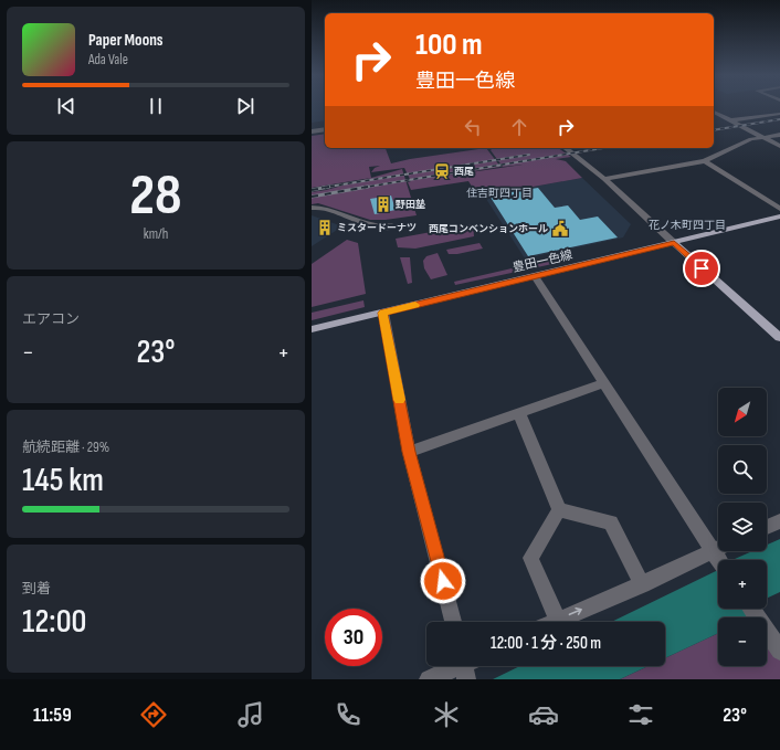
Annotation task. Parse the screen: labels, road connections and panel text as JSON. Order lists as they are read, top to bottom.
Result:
{
  "streets": {
    "main road": ["豊田一色線"]
  },
  "districts": ["住吉町四丁目", "花ノ木町四丁目"],
  "places": {
    "station": ["西尾"],
    "building": ["野田塾", "ミスタードーナツ"],
    "public building": ["西尾コンベンションホール"]
  },
  "north": "bottom left",
  "page": {
    "turn": ["100 m", "豊田一色線"],
    "song": ["Paper Moons", "Ada Vale"],
    "tile": [
      ["28", "km/h"],
      "エアコン",
      ["航続距離 · 29%", "145 km"],
      ["到着", "12:00"]
    ],
    "heat": ["−", "23°", "+"],
    "map_buttons": ["+", "−"],
    "limit": "30",
    "trip": "12:00 · 1 分 · 250 m",
    "tabs": ["11:59", "23°"]
  }
}
